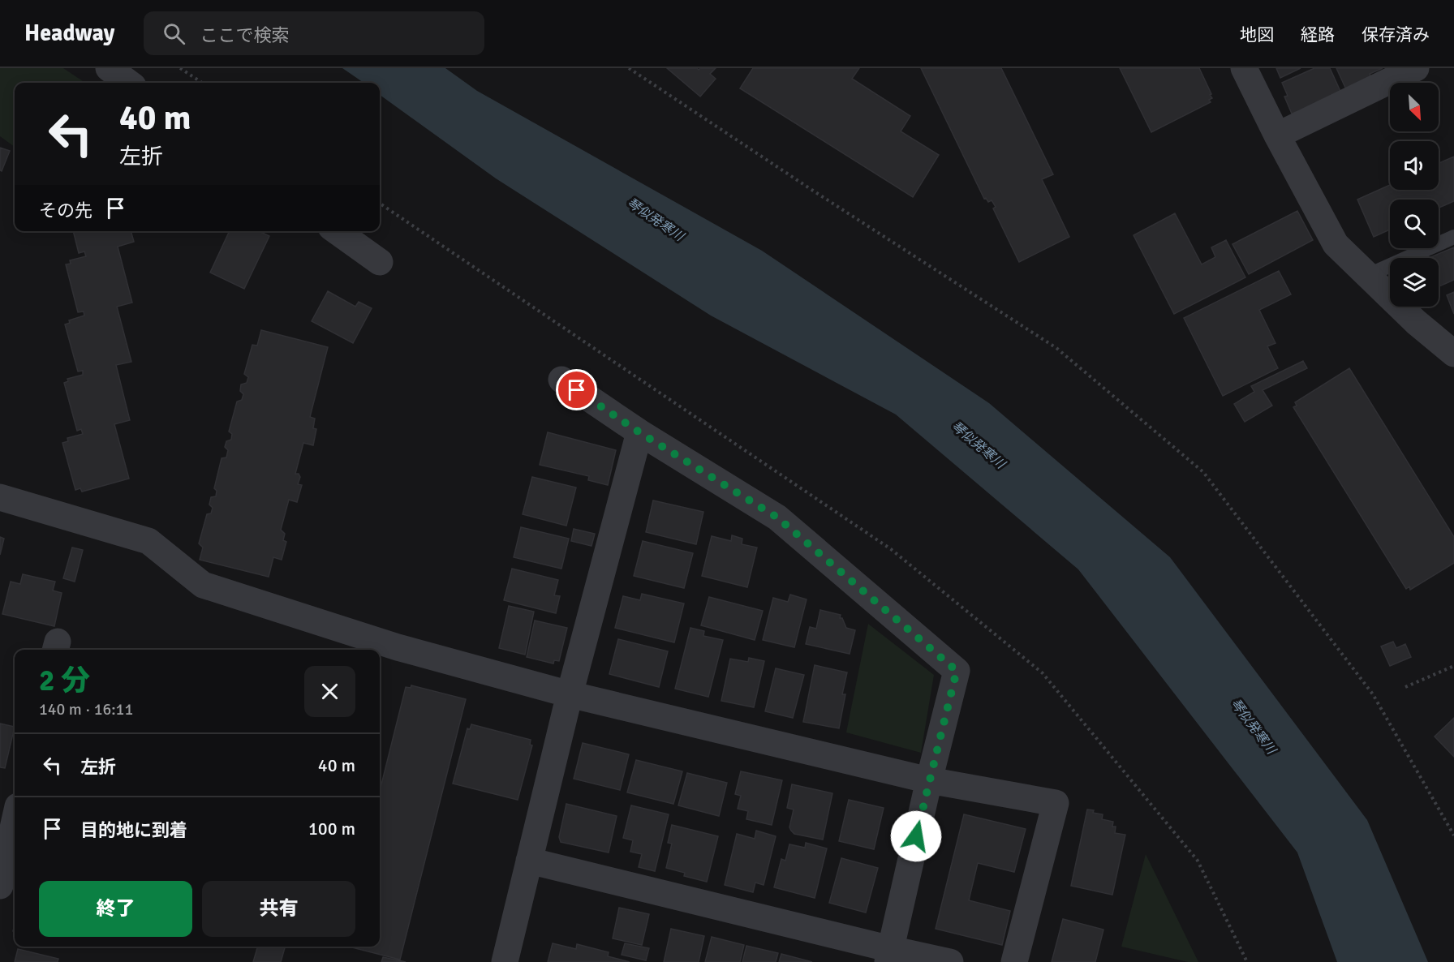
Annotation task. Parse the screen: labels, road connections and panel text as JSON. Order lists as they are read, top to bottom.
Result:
{
  "water": ["琴似発寒川"],
  "north": "bottom right",
  "page": {
    "header": "Headway",
    "search": "ここで検索",
    "nav": ["地図", "経路", "保存済み"],
    "turn": ["40 m", "左折"],
    "then": "その先",
    "heading": ["2 分", "140 m · 16:11"],
    "list": [
      {
        "name": "左折",
        "value": "40 m"
      },
      {
        "name": "目的地に到着",
        "value": "100 m"
      }
    ],
    "buttons": ["終了", "共有"]
  }
}
